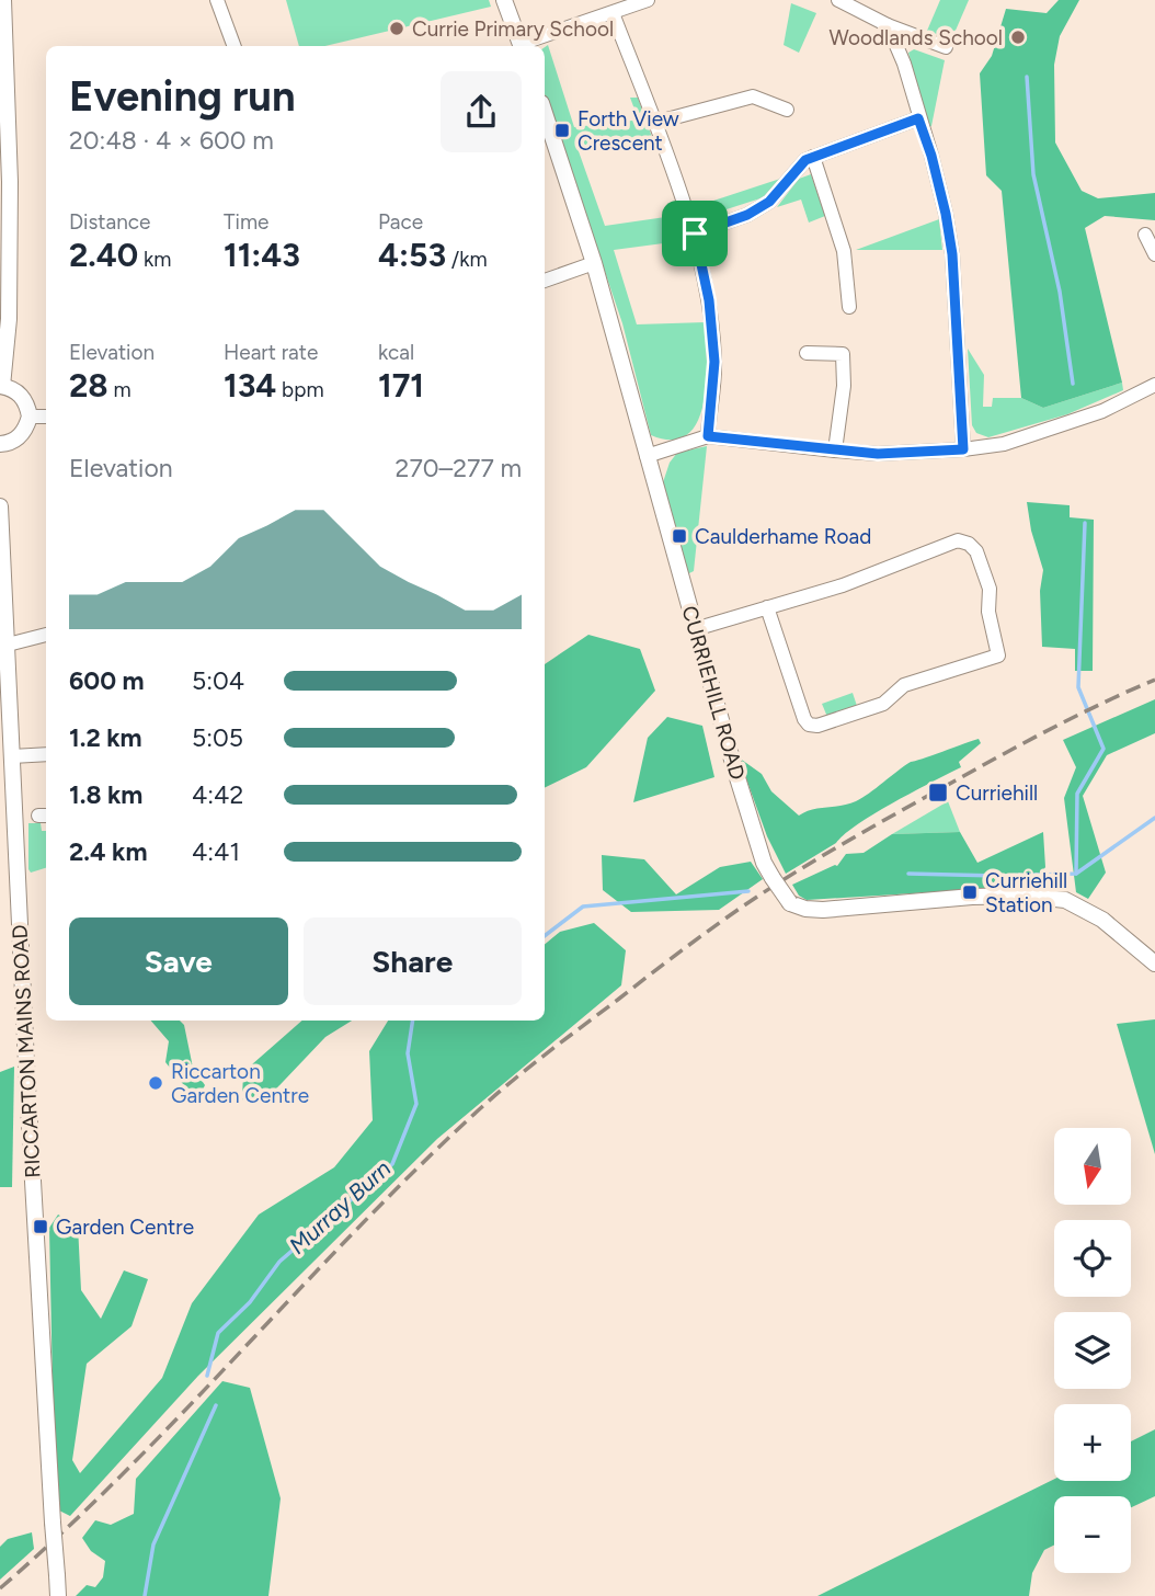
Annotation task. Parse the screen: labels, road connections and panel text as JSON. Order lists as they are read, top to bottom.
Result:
{
  "streets": {
    "street": ["CURRIEHILL ROAD", "RICCARTON MAINS ROAD"]
  },
  "water": ["Murray Burn"],
  "places": {
    "other": ["Currie Primary School", "Woodlands School", "Riccarton Garden Centre"],
    "transit": [
      "Forth View Crescent",
      "Caulderhame Road",
      "Curriehill",
      "Curriehill Station",
      "Garden Centre"
    ]
  },
  "north": "bottom",
  "page": {
    "heading": ["Evening run", "20:48 · 4 × 600 m"],
    "stats": [
      ["Distance", "2.40 km"],
      ["Time", "11:43"],
      ["Pace", "4:53 /km"],
      ["Elevation", "28 m"],
      ["Heart rate", "134 bpm"],
      ["kcal", "171"]
    ],
    "chart": ["Elevation", "270–277 m"],
    "list": [
      {
        "name": "600 m",
        "note": "5:04"
      },
      {
        "name": "1.2 km",
        "note": "5:05"
      },
      {
        "name": "1.8 km",
        "note": "4:42"
      },
      {
        "name": "2.4 km",
        "note": "4:41"
      }
    ],
    "buttons": ["Save", "Share"],
    "map_buttons": ["+", "−"]
  }
}
